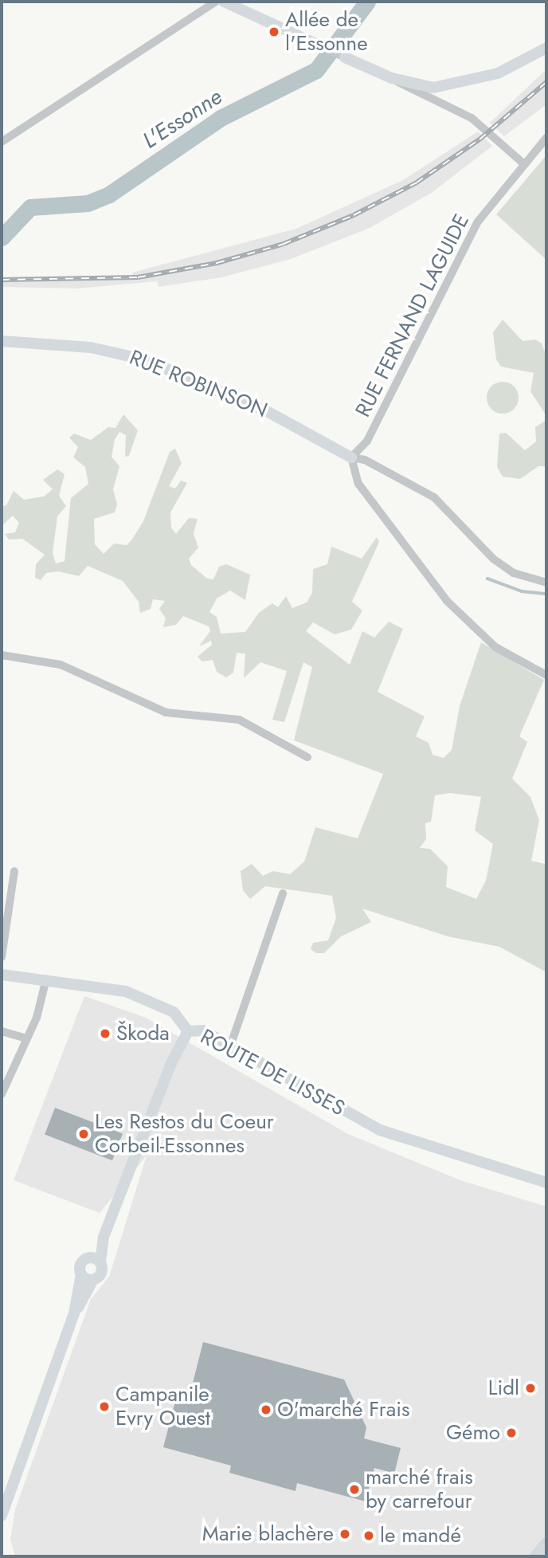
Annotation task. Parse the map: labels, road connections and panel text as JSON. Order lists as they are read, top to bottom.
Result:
{
  "streets": {
    "street": ["RUE FERNAND LAGUIDE", "RUE ROBINSON", "ROUTE DE LISSES"]
  },
  "crossings": [
    ["RUE FERNAND LAGUIDE", "RUE ROBINSON"]
  ],
  "water": ["L'Essonne"],
  "places": [
    "Allée de l'Essonne",
    "Škoda",
    "Les Restos du Coeur Corbeil-Essonnes",
    "Lidl",
    "Campanile Evry Ouest",
    "O'marché Frais",
    "Gémo",
    "marché frais by carrefour",
    "Marie blachère",
    "le mandé"
  ]
}
